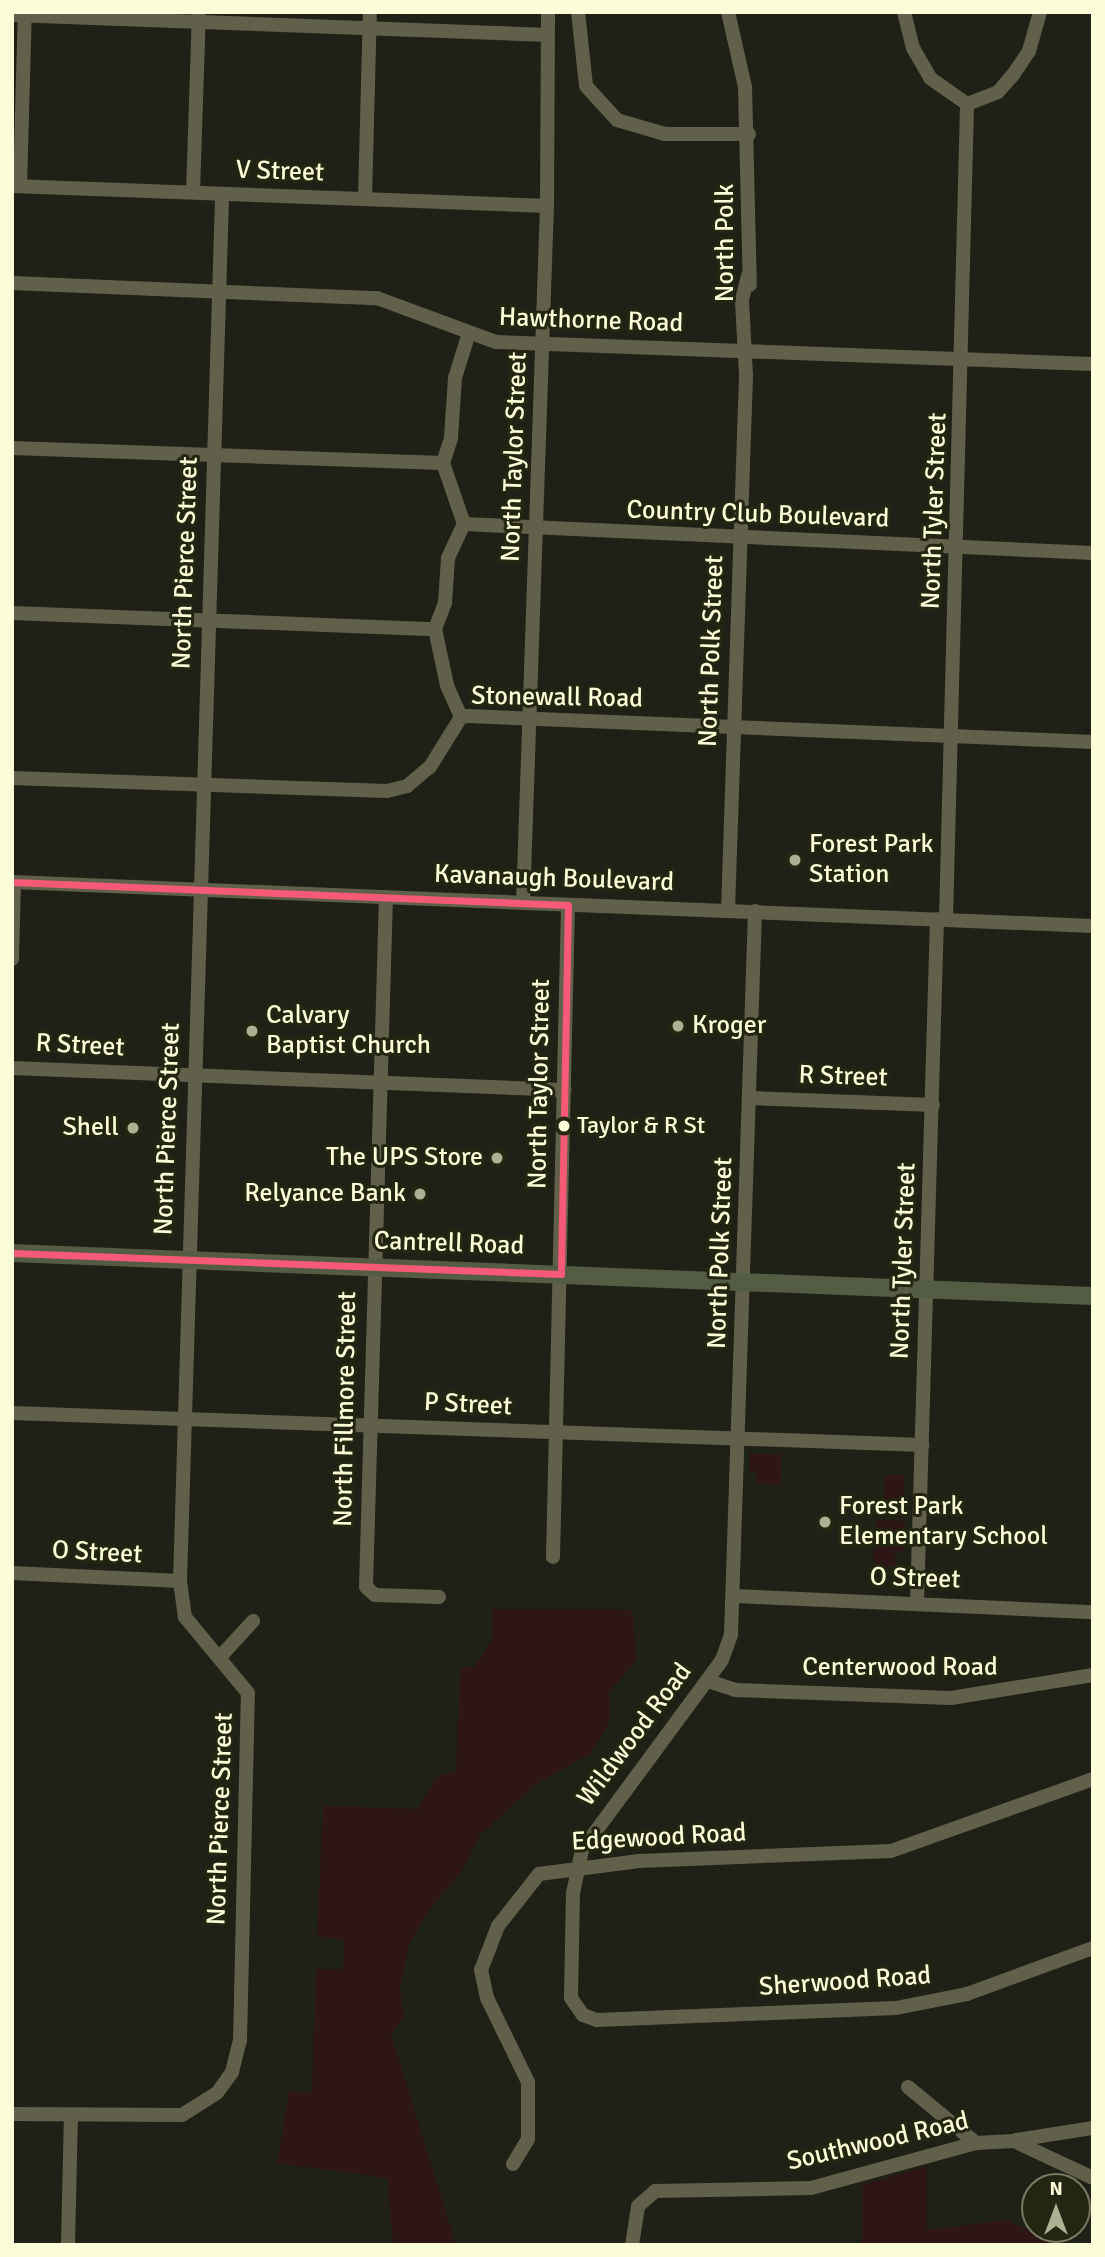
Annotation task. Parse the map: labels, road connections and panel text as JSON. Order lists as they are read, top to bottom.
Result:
{
  "streets": {
    "main road": ["Cantrell Road"],
    "street": [
      "V Street",
      "North Polk",
      "Hawthorne Road",
      "North Taylor Street",
      "North Tyler Street",
      "Country Club Boulevard",
      "North Pierce Street",
      "North Polk Street",
      "Stonewall Road",
      "Kavanaugh Boulevard",
      "R Street",
      "P Street",
      "North Fillmore Street",
      "O Street",
      "Centerwood Road",
      "Wildwood Road",
      "Edgewood Road",
      "Sherwood Road",
      "Southwood Road"
    ]
  },
  "crossings": [
    ["V Street", "North Taylor Street"],
    ["V Street", "North Pierce Street"],
    ["North Polk", "Hawthorne Road"],
    ["North Polk", "North Polk Street"],
    ["Hawthorne Road", "North Taylor Street"],
    ["Hawthorne Road", "North Tyler Street"],
    ["Hawthorne Road", "North Pierce Street"],
    ["Hawthorne Road", "North Polk Street"],
    ["North Taylor Street", "Country Club Boulevard"],
    ["North Taylor Street", "Stonewall Road"],
    ["North Taylor Street", "Kavanaugh Boulevard"],
    ["North Taylor Street", "R Street"],
    ["North Taylor Street", "Cantrell Road"],
    ["North Taylor Street", "P Street"],
    ["North Tyler Street", "Country Club Boulevard"],
    ["North Tyler Street", "Stonewall Road"],
    ["North Tyler Street", "Kavanaugh Boulevard"],
    ["North Tyler Street", "R Street"],
    ["North Tyler Street", "Cantrell Road"],
    ["North Tyler Street", "P Street"],
    ["North Tyler Street", "O Street"],
    ["Country Club Boulevard", "North Polk Street"],
    ["North Pierce Street", "Stonewall Road"],
    ["North Pierce Street", "Kavanaugh Boulevard"],
    ["North Pierce Street", "R Street"],
    ["North Pierce Street", "Cantrell Road"],
    ["North Pierce Street", "P Street"],
    ["North Pierce Street", "O Street"],
    ["North Polk Street", "Stonewall Road"],
    ["North Polk Street", "Kavanaugh Boulevard"],
    ["North Polk Street", "R Street"],
    ["North Polk Street", "Cantrell Road"],
    ["North Polk Street", "P Street"],
    ["North Polk Street", "O Street"],
    ["North Polk Street", "Wildwood Road"],
    ["Kavanaugh Boulevard", "North Fillmore Street"],
    ["R Street", "North Fillmore Street"],
    ["Cantrell Road", "North Fillmore Street"],
    ["P Street", "North Fillmore Street"],
    ["O Street", "Wildwood Road"],
    ["Centerwood Road", "Wildwood Road"],
    ["Wildwood Road", "Edgewood Road"],
    ["Wildwood Road", "Sherwood Road"]
  ],
  "places": [
    "Forest Park Station",
    "Kroger",
    "Calvary Baptist Church",
    "Taylor & R St",
    "Shell",
    "The UPS Store",
    "Relyance Bank",
    "Forest Park Elementary School"
  ],
  "north": "top"
}
